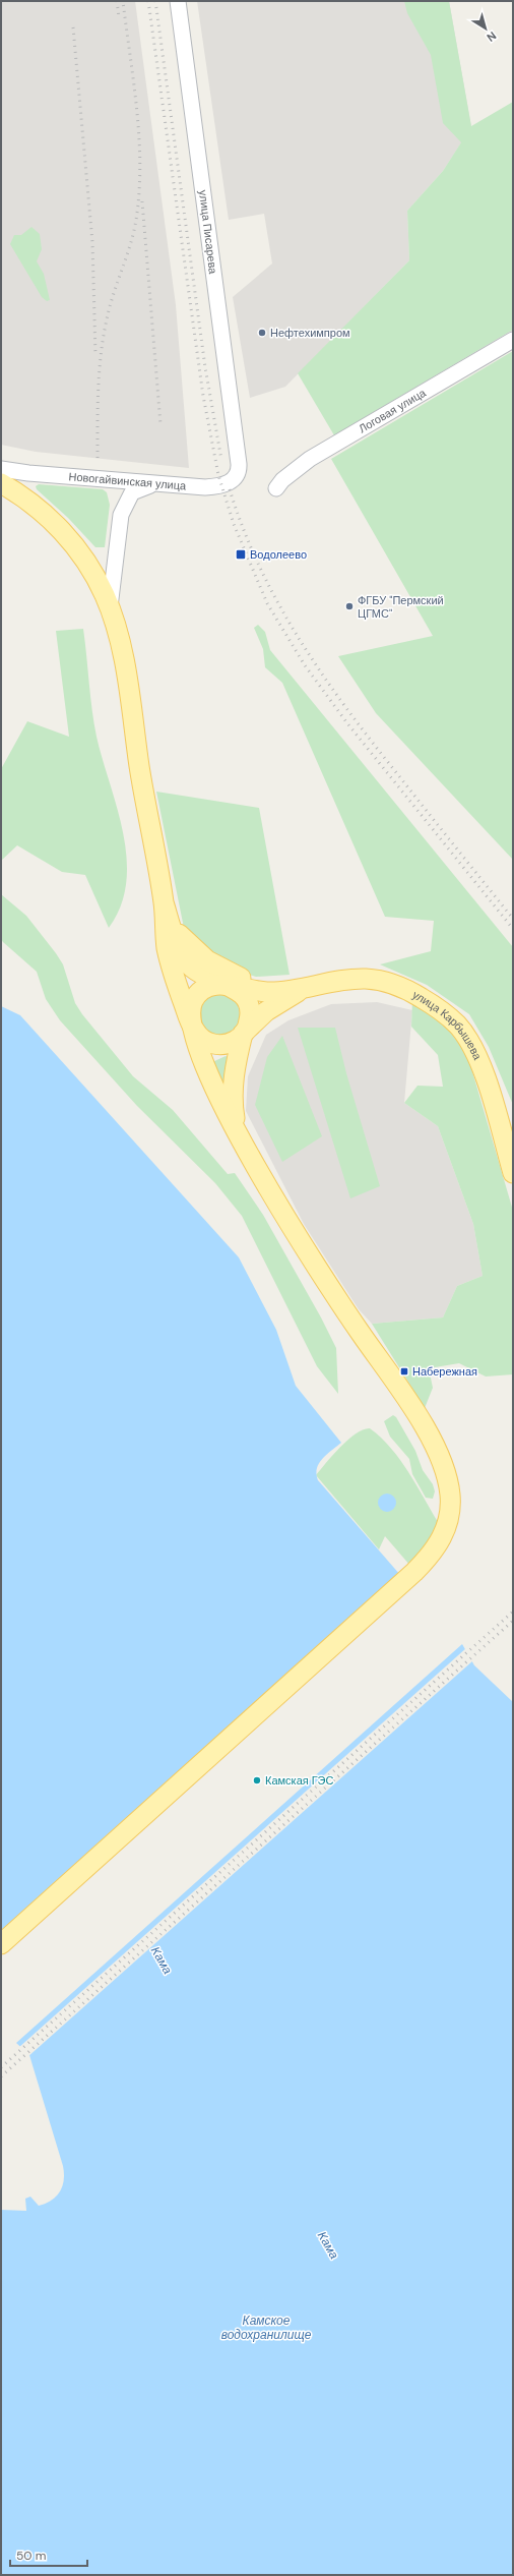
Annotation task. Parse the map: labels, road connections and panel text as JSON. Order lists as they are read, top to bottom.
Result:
{
  "streets": {
    "main road": ["улица Карбышева"],
    "street": ["улица Писарева", "Логовая улица", "Новогайвинская улица"]
  },
  "crossings": [
    ["улица Писарева", "Новогайвинская улица"]
  ],
  "water": ["Кама", "Камское водохранилище"],
  "places": {
    "other": ["Нефтехимпром", "ФГБУ \"Пермский ЦГМС\"", "Камская ГЭС"],
    "transit": ["Водолеево", "Набережная"]
  },
  "scale_bar": "50 m",
  "north": "bottom right"
}
